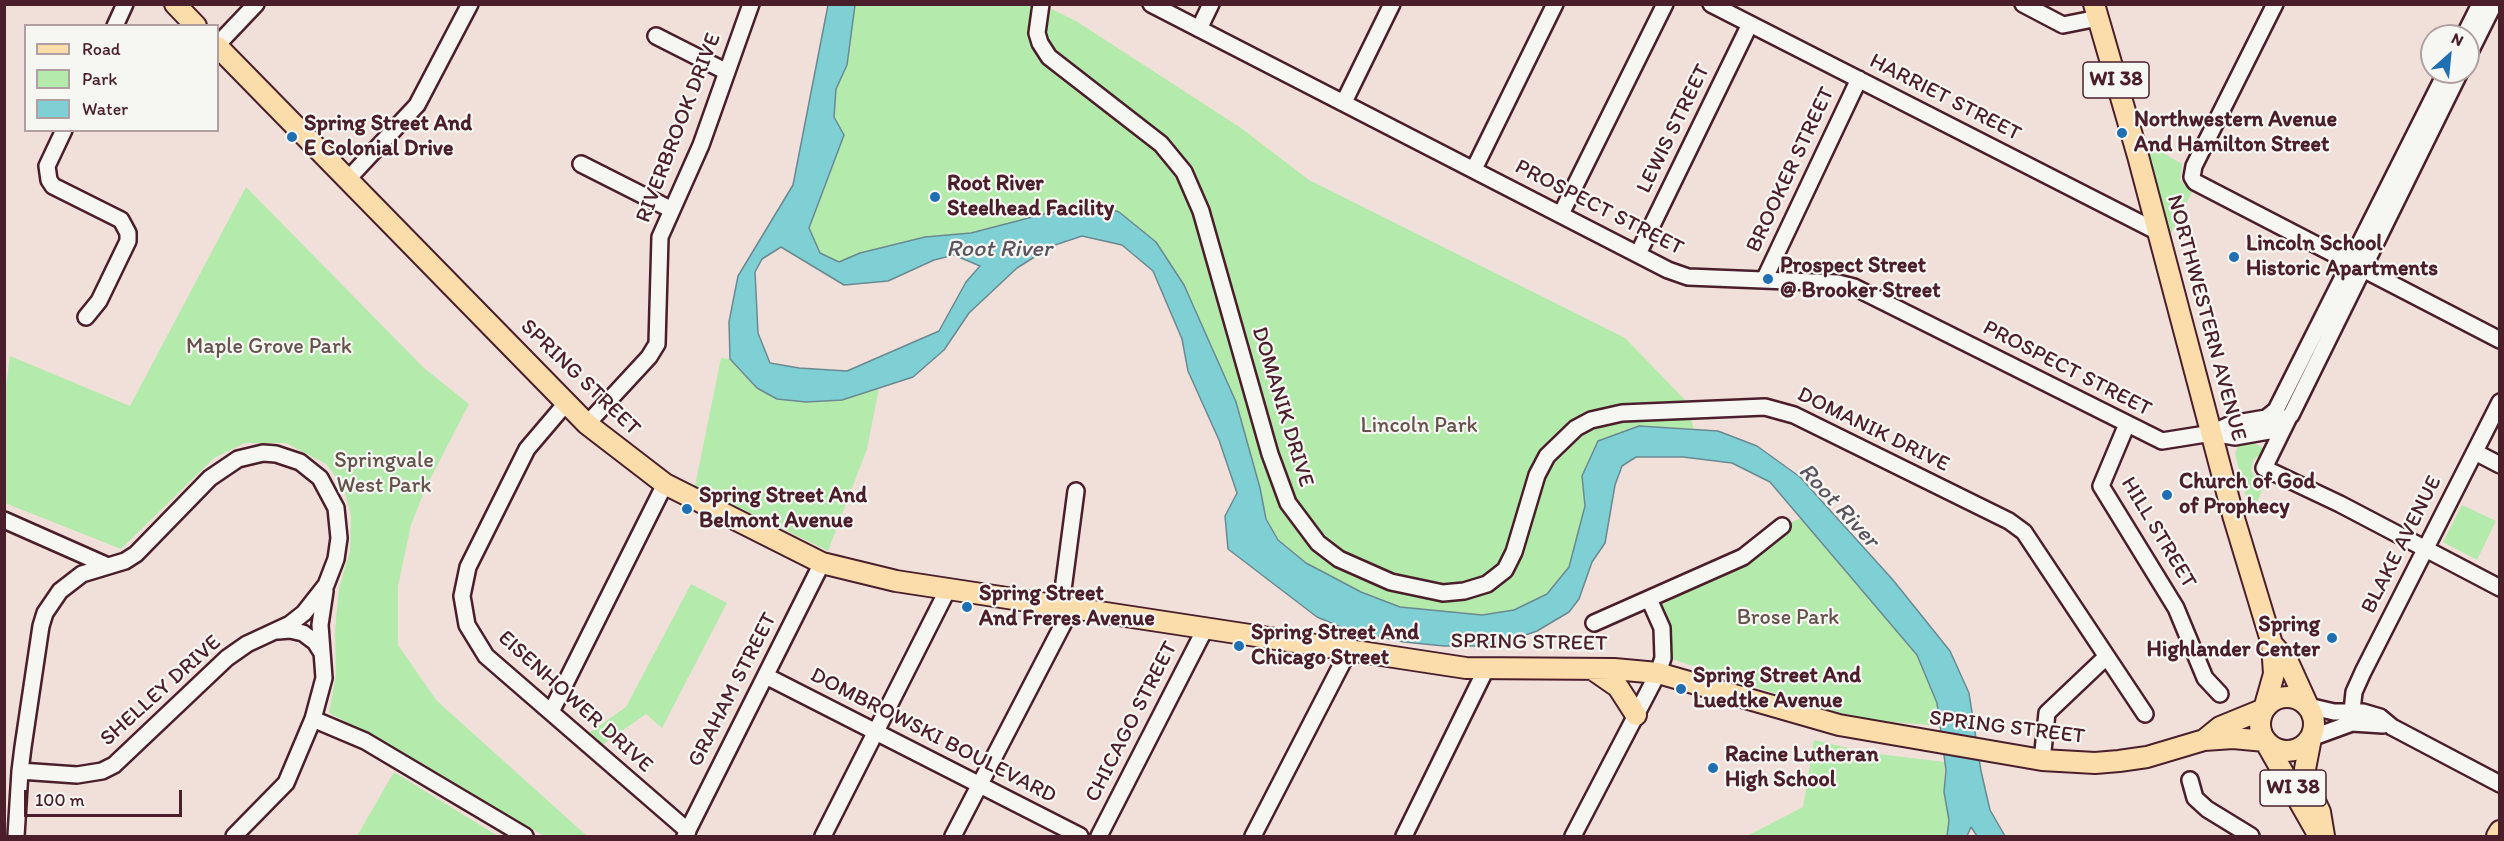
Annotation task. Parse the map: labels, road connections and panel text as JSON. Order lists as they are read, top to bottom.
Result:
{
  "streets": {
    "main road": ["WI 38", "NORTHWESTERN AVENUE", "SPRING STREET"],
    "street": [
      "HARRIET STREET",
      "RIVERBROOK DRIVE",
      "LEWIS STREET",
      "BROOKER STREET",
      "PROSPECT STREET",
      "DOMANIK DRIVE",
      "HILL STREET",
      "BLAKE AVENUE",
      "GRAHAM STREET",
      "SHELLEY DRIVE",
      "EISENHOWER DRIVE",
      "CHICAGO STREET",
      "DOMBROWSKI BOULEVARD"
    ]
  },
  "crossings": [
    ["WI 38", "NORTHWESTERN AVENUE"],
    ["WI 38", "SPRING STREET"],
    ["HARRIET STREET", "LEWIS STREET"],
    ["HARRIET STREET", "BROOKER STREET"],
    ["HARRIET STREET", "NORTHWESTERN AVENUE"],
    ["RIVERBROOK DRIVE", "SPRING STREET"],
    ["LEWIS STREET", "PROSPECT STREET"],
    ["BROOKER STREET", "PROSPECT STREET"],
    ["PROSPECT STREET", "NORTHWESTERN AVENUE"],
    ["PROSPECT STREET", "HILL STREET"],
    ["NORTHWESTERN AVENUE", "SPRING STREET"],
    ["SPRING STREET", "GRAHAM STREET"],
    ["SPRING STREET", "EISENHOWER DRIVE"],
    ["SPRING STREET", "CHICAGO STREET"],
    ["GRAHAM STREET", "EISENHOWER DRIVE"],
    ["GRAHAM STREET", "DOMBROWSKI BOULEVARD"]
  ],
  "water": ["Root River"],
  "parks": [
    "Maple Grove Park",
    "Lincoln Park",
    "Springvale West Park",
    "Brose Park"
  ],
  "places": [
    "Northwestern Avenue And Hamilton Street",
    "Spring Street And E Colonial Drive",
    "Root River Steelhead Facility",
    "Lincoln School Historic Apartments",
    "Prospect Street @ Brooker Street",
    "Church of God of Prophecy",
    "Spring Street And Belmont Avenue",
    "Spring Street And Freres Avenue",
    "Spring Highlander Center",
    "Spring Street And Chicago Street",
    "Spring Street And Luedtke Avenue",
    "Racine Lutheran High School"
  ],
  "legend": ["Road", "Park", "Water"],
  "scale_bar": "100 m",
  "north": "top right"
}
